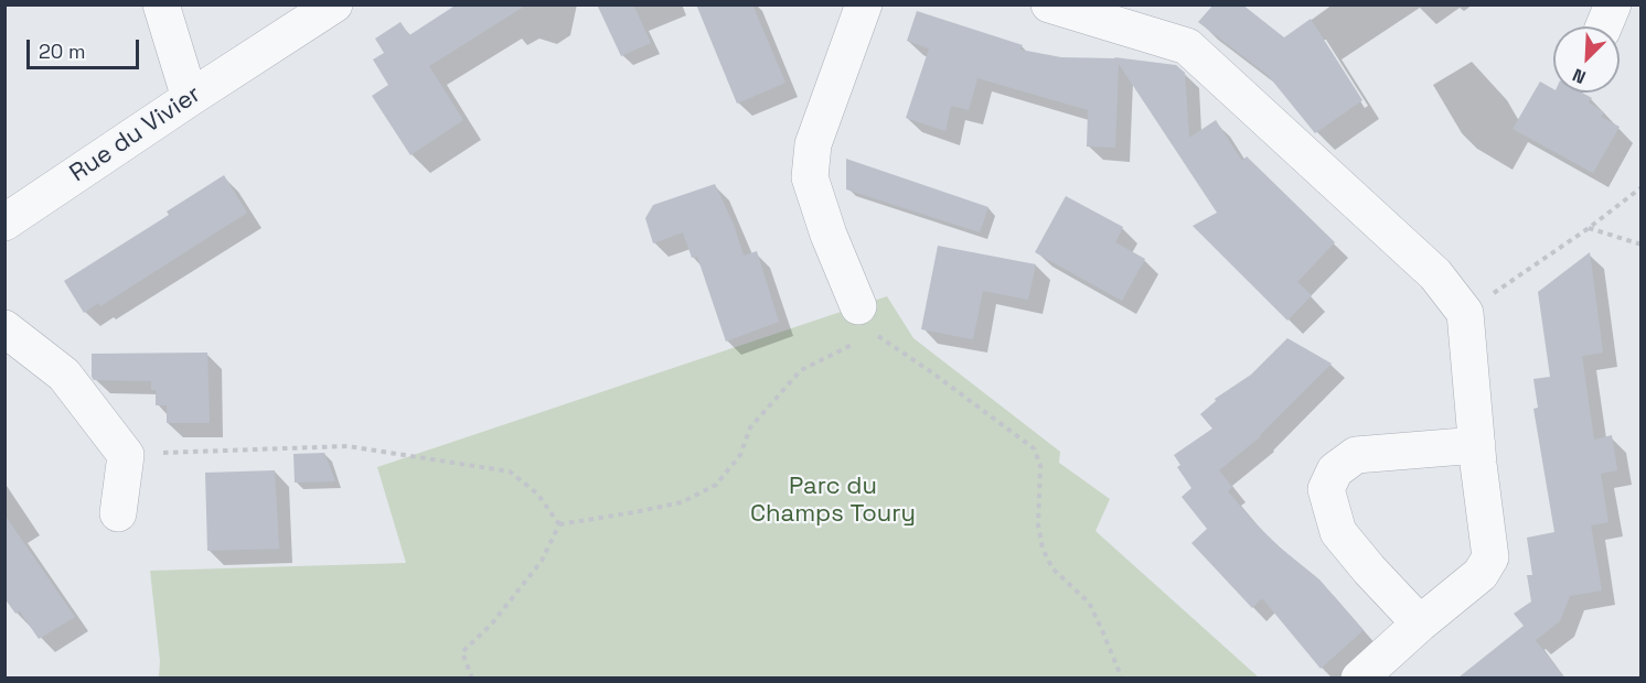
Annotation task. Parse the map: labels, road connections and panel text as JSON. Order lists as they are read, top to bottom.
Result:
{
  "streets": {
    "street": ["Rue du Vivier"]
  },
  "parks": ["Parc du Champs Toury"],
  "scale_bar": "20 m",
  "north": "bottom left"
}
